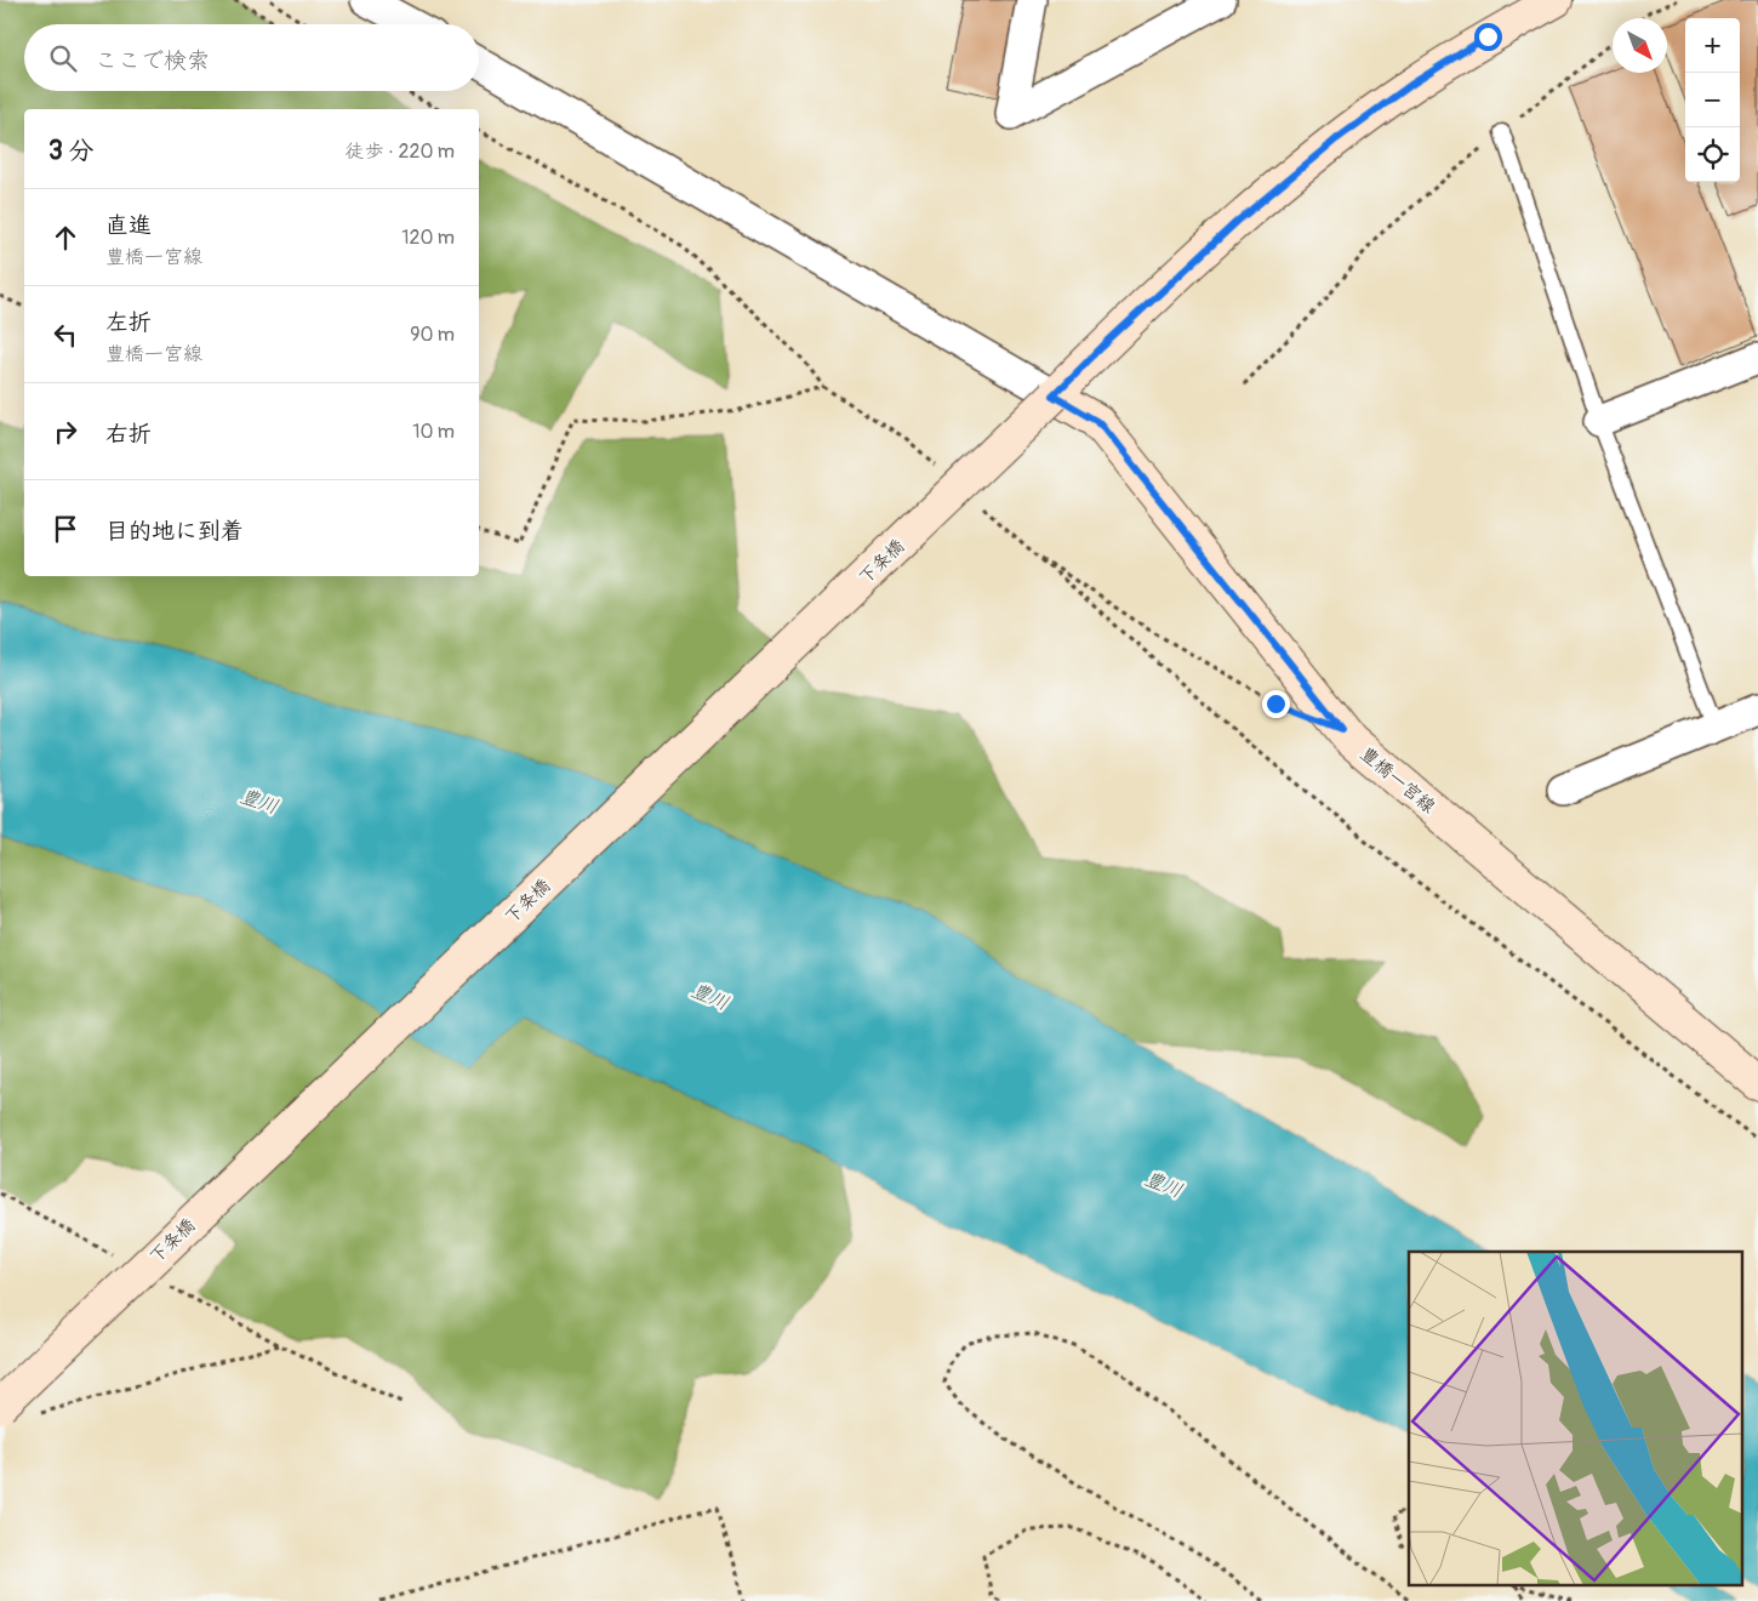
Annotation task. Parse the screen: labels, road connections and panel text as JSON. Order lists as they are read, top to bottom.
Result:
{
  "streets": {
    "main road": ["下条橋", "豊橋一宮線"]
  },
  "crossings": [
    ["下条橋", "豊橋一宮線"]
  ],
  "water": ["豊川"],
  "north": "bottom right",
  "page": {
    "map_buttons": ["+", "−"],
    "search": "ここで検索",
    "heading": ["3 分", "徒歩 · 220 m"],
    "list": [
      ["直進", "豊橋一宮線", "120 m"],
      ["左折", "豊橋一宮線", "90 m"],
      ["右折", "10 m"],
      "目的地に到着"
    ]
  }
}
